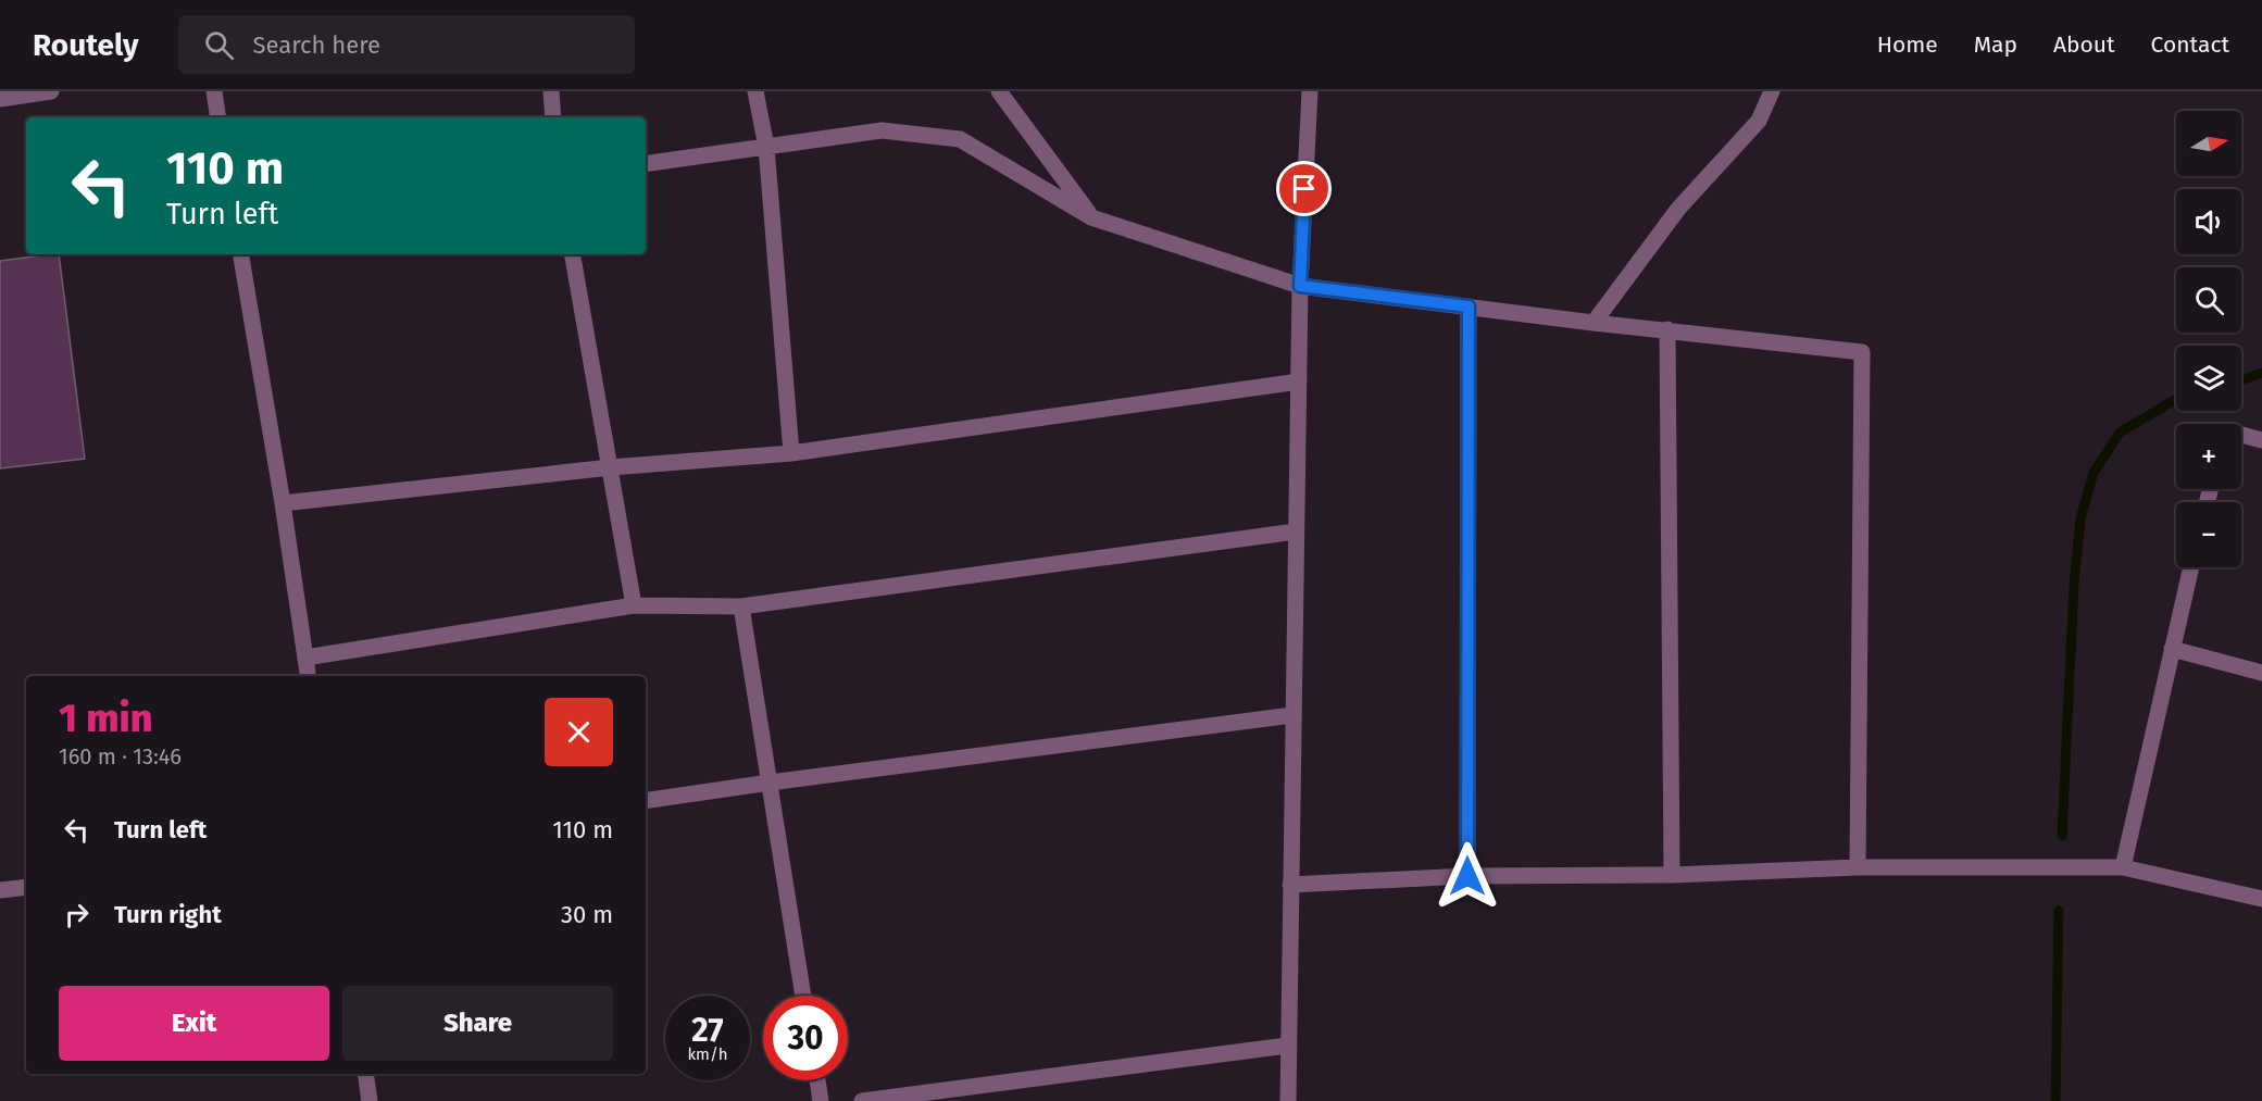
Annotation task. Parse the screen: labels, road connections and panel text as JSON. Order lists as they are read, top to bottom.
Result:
{
  "north": "right",
  "page": {
    "header": "Routely",
    "search": "Search here",
    "nav": [
      "Home",
      "Map",
      "About",
      "Contact"
    ],
    "map_buttons": ["+", "−"],
    "turn": ["110 m", "Turn left"],
    "heading": ["1 min", "160 m · 13:46"],
    "list": [
      {
        "name": "Turn left",
        "value": "110 m"
      },
      {
        "name": "Turn right",
        "value": "30 m"
      }
    ],
    "buttons": ["Exit", "Share"],
    "speed": "27 km/h",
    "limit": "30"
  }
}
